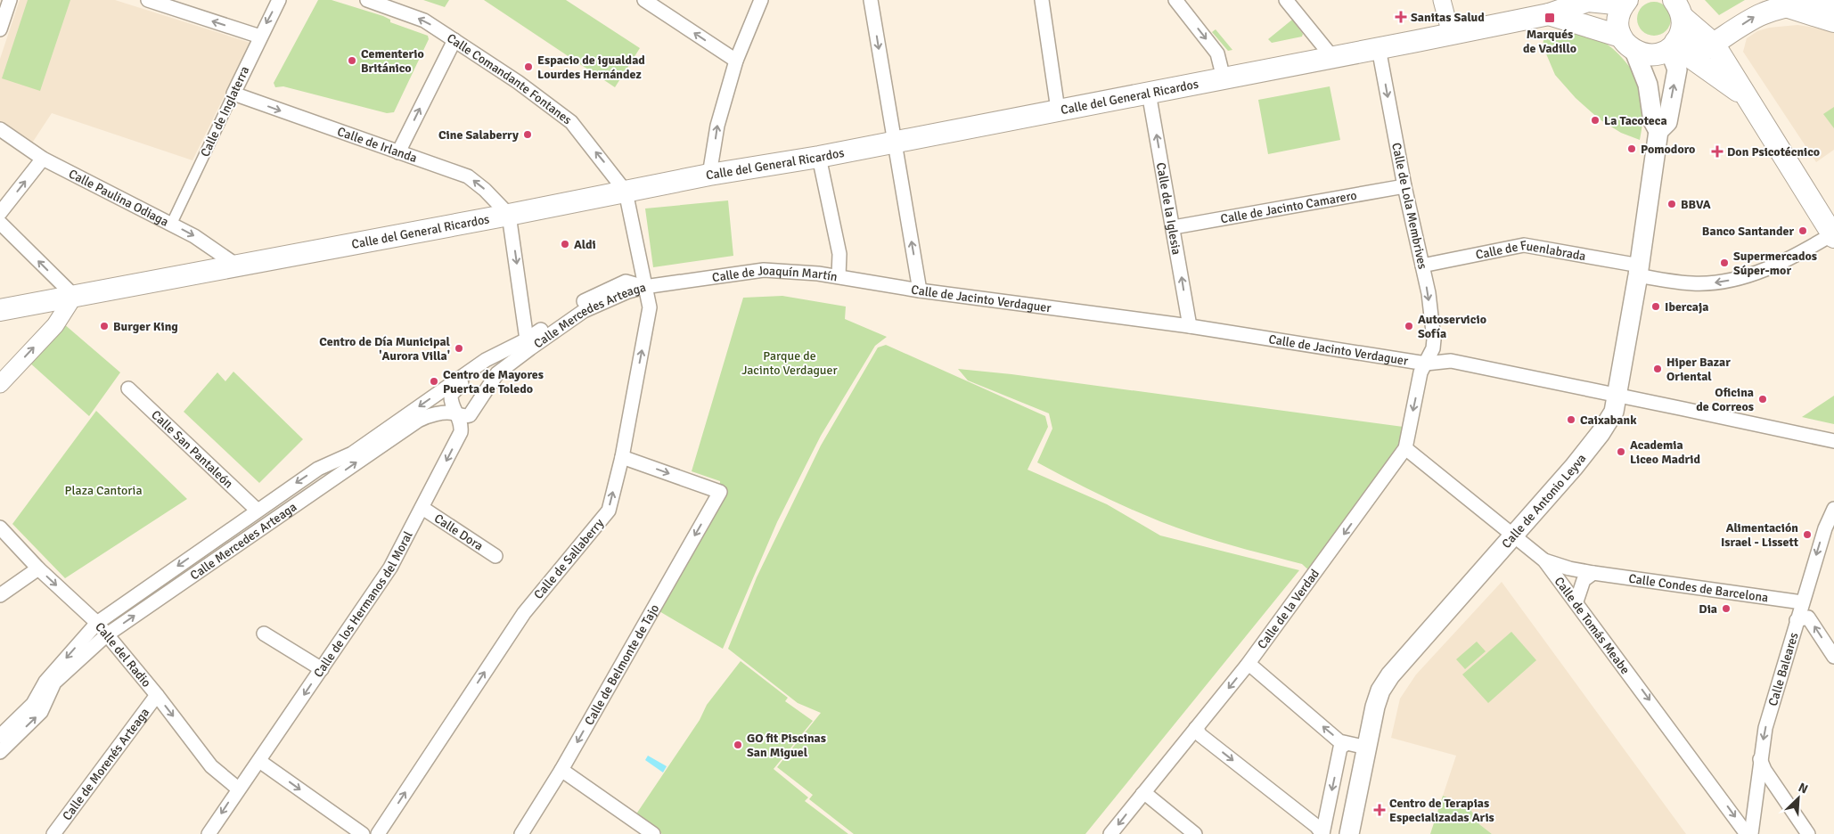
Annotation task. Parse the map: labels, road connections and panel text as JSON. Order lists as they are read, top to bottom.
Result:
{
  "streets": {
    "main road": ["Calle del General Ricardos", "Calle de Antonio Leyva"],
    "street": [
      "Calle Comandante Fontanes",
      "Calle de Inglaterra",
      "Calle de Irlanda",
      "Calle Paulina Odiaga",
      "Calle de Lola Membrives",
      "Calle de Jacinto Camarero",
      "Calle de la Iglesia",
      "Calle de Fuenlabrada",
      "Calle de Joaquín Martín",
      "Calle de Jacinto Verdaguer",
      "Calle Mercedes Arteaga",
      "Calle San Pantaleón",
      "Calle Dora",
      "Calle de Sallaberry",
      "Calle Condes de Barcelona",
      "Calle de los Hermanos del Moral",
      "Calle de la Verdad",
      "Calle de Tomás Meabe",
      "Calle del Radio",
      "Calle de Belmonte de Tajo",
      "Calle Baleares",
      "Calle de Morenés Arteaga"
    ]
  },
  "crossings": [
    ["Calle Comandante Fontanes", "Calle del General Ricardos"],
    ["Calle Comandante Fontanes", "Calle de Sallaberry"],
    ["Calle del General Ricardos", "Calle de Irlanda"],
    ["Calle del General Ricardos", "Calle Paulina Odiaga"],
    ["Calle del General Ricardos", "Calle de Lola Membrives"],
    ["Calle del General Ricardos", "Calle de la Iglesia"],
    ["Calle del General Ricardos", "Calle de Joaquín Martín"],
    ["Calle del General Ricardos", "Calle de Antonio Leyva"],
    ["Calle del General Ricardos", "Calle de Sallaberry"],
    ["Calle de Inglaterra", "Calle de Irlanda"],
    ["Calle de Inglaterra", "Calle Paulina Odiaga"],
    ["Calle de Lola Membrives", "Calle de Jacinto Camarero"],
    ["Calle de Lola Membrives", "Calle de Fuenlabrada"],
    ["Calle de Lola Membrives", "Calle de Jacinto Verdaguer"],
    ["Calle de Lola Membrives", "Calle de la Verdad"],
    ["Calle de Jacinto Camarero", "Calle de la Iglesia"],
    ["Calle de la Iglesia", "Calle de Jacinto Verdaguer"],
    ["Calle de Fuenlabrada", "Calle de Antonio Leyva"],
    ["Calle de Joaquín Martín", "Calle de Jacinto Verdaguer"],
    ["Calle de Joaquín Martín", "Calle Mercedes Arteaga"],
    ["Calle de Joaquín Martín", "Calle de Sallaberry"],
    ["Calle de Jacinto Verdaguer", "Calle de Antonio Leyva"],
    ["Calle de Jacinto Verdaguer", "Calle de la Verdad"],
    ["Calle Mercedes Arteaga", "Calle San Pantaleón"],
    ["Calle Mercedes Arteaga", "Calle de Sallaberry"],
    ["Calle Mercedes Arteaga", "Calle de los Hermanos del Moral"],
    ["Calle Mercedes Arteaga", "Calle del Radio"],
    ["Calle de Antonio Leyva", "Calle de Tomás Meabe"],
    ["Calle Dora", "Calle de los Hermanos del Moral"],
    ["Calle de Sallaberry", "Calle de Belmonte de Tajo"],
    ["Calle Condes de Barcelona", "Calle de Tomás Meabe"],
    ["Calle Condes de Barcelona", "Calle Baleares"],
    ["Calle de los Hermanos del Moral", "Calle del Radio"],
    ["Calle de la Verdad", "Calle de Tomás Meabe"],
    ["Calle del Radio", "Calle de Morenés Arteaga"]
  ],
  "one_way": [
    "Calle Comandante Fontanes",
    "Calle de Lola Membrives",
    "Calle de la Iglesia",
    "Calle de Fuenlabrada",
    "Calle de Sallaberry",
    "Calle de los Hermanos del Moral",
    "Calle de la Verdad",
    "Calle de Tomás Meabe",
    "Calle del Radio",
    "Calle Baleares"
  ],
  "parks": ["Parque de Jacinto Verdaguer", "Plaza Cantoria"],
  "places": {
    "health": ["Sanitas Salud", "Don Psicotécnico", "Centro de Terapias Especializadas Aris"],
    "transit": ["Marqués de Vadillo"],
    "other": [
      "Cementerio Británico",
      "Espacio de igualdad Lourdes Hernández",
      "La Tacoteca",
      "Cine Salaberry",
      "Pomodoro",
      "BBVA",
      "Banco Santander",
      "Aldi",
      "Supermercados Súper-mor",
      "Ibercaja",
      "Burger King",
      "Autoservicio Sofía",
      "Centro de Día Municipal 'Aurora Villa'",
      "Hiper Bazar Oriental",
      "Centro de Mayores Puerta de Toledo",
      "Oficina de Correos",
      "Caixabank",
      "Academia Liceo Madrid",
      "Alimentación Israel - Lissett",
      "Dia",
      "GO fit Piscinas San Miguel"
    ]
  },
  "north": "top right"
}
